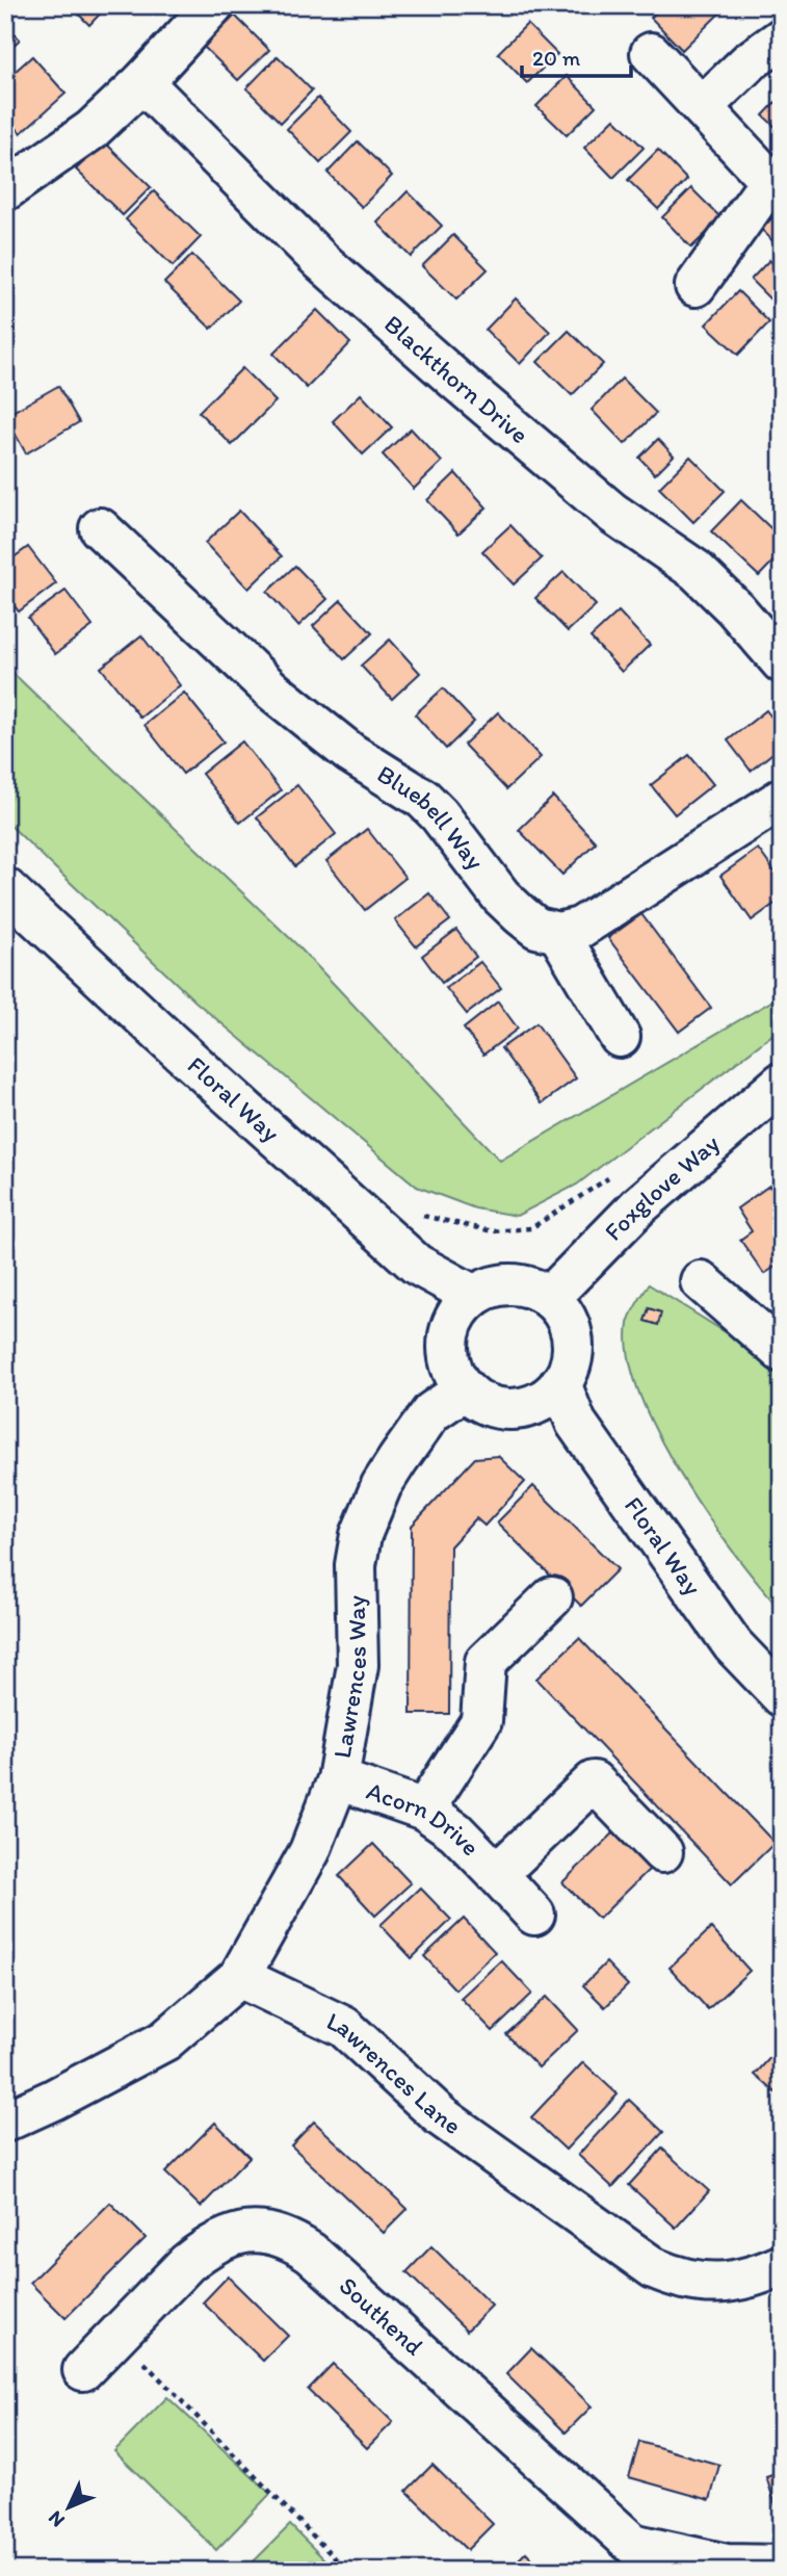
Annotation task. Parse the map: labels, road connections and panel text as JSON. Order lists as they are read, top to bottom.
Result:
{
  "streets": {
    "street": [
      "Blackthorn Drive",
      "Bluebell Way",
      "Floral Way",
      "Foxglove Way",
      "Lawrences Way",
      "Acorn Drive",
      "Lawrences Lane",
      "Southend"
    ]
  },
  "crossings": [
    ["Floral Way", "Foxglove Way"],
    ["Floral Way", "Lawrences Way"],
    ["Foxglove Way", "Lawrences Way"],
    ["Lawrences Way", "Acorn Drive"],
    ["Lawrences Way", "Lawrences Lane"]
  ],
  "scale_bar": "20 m",
  "north": "bottom left"
}
